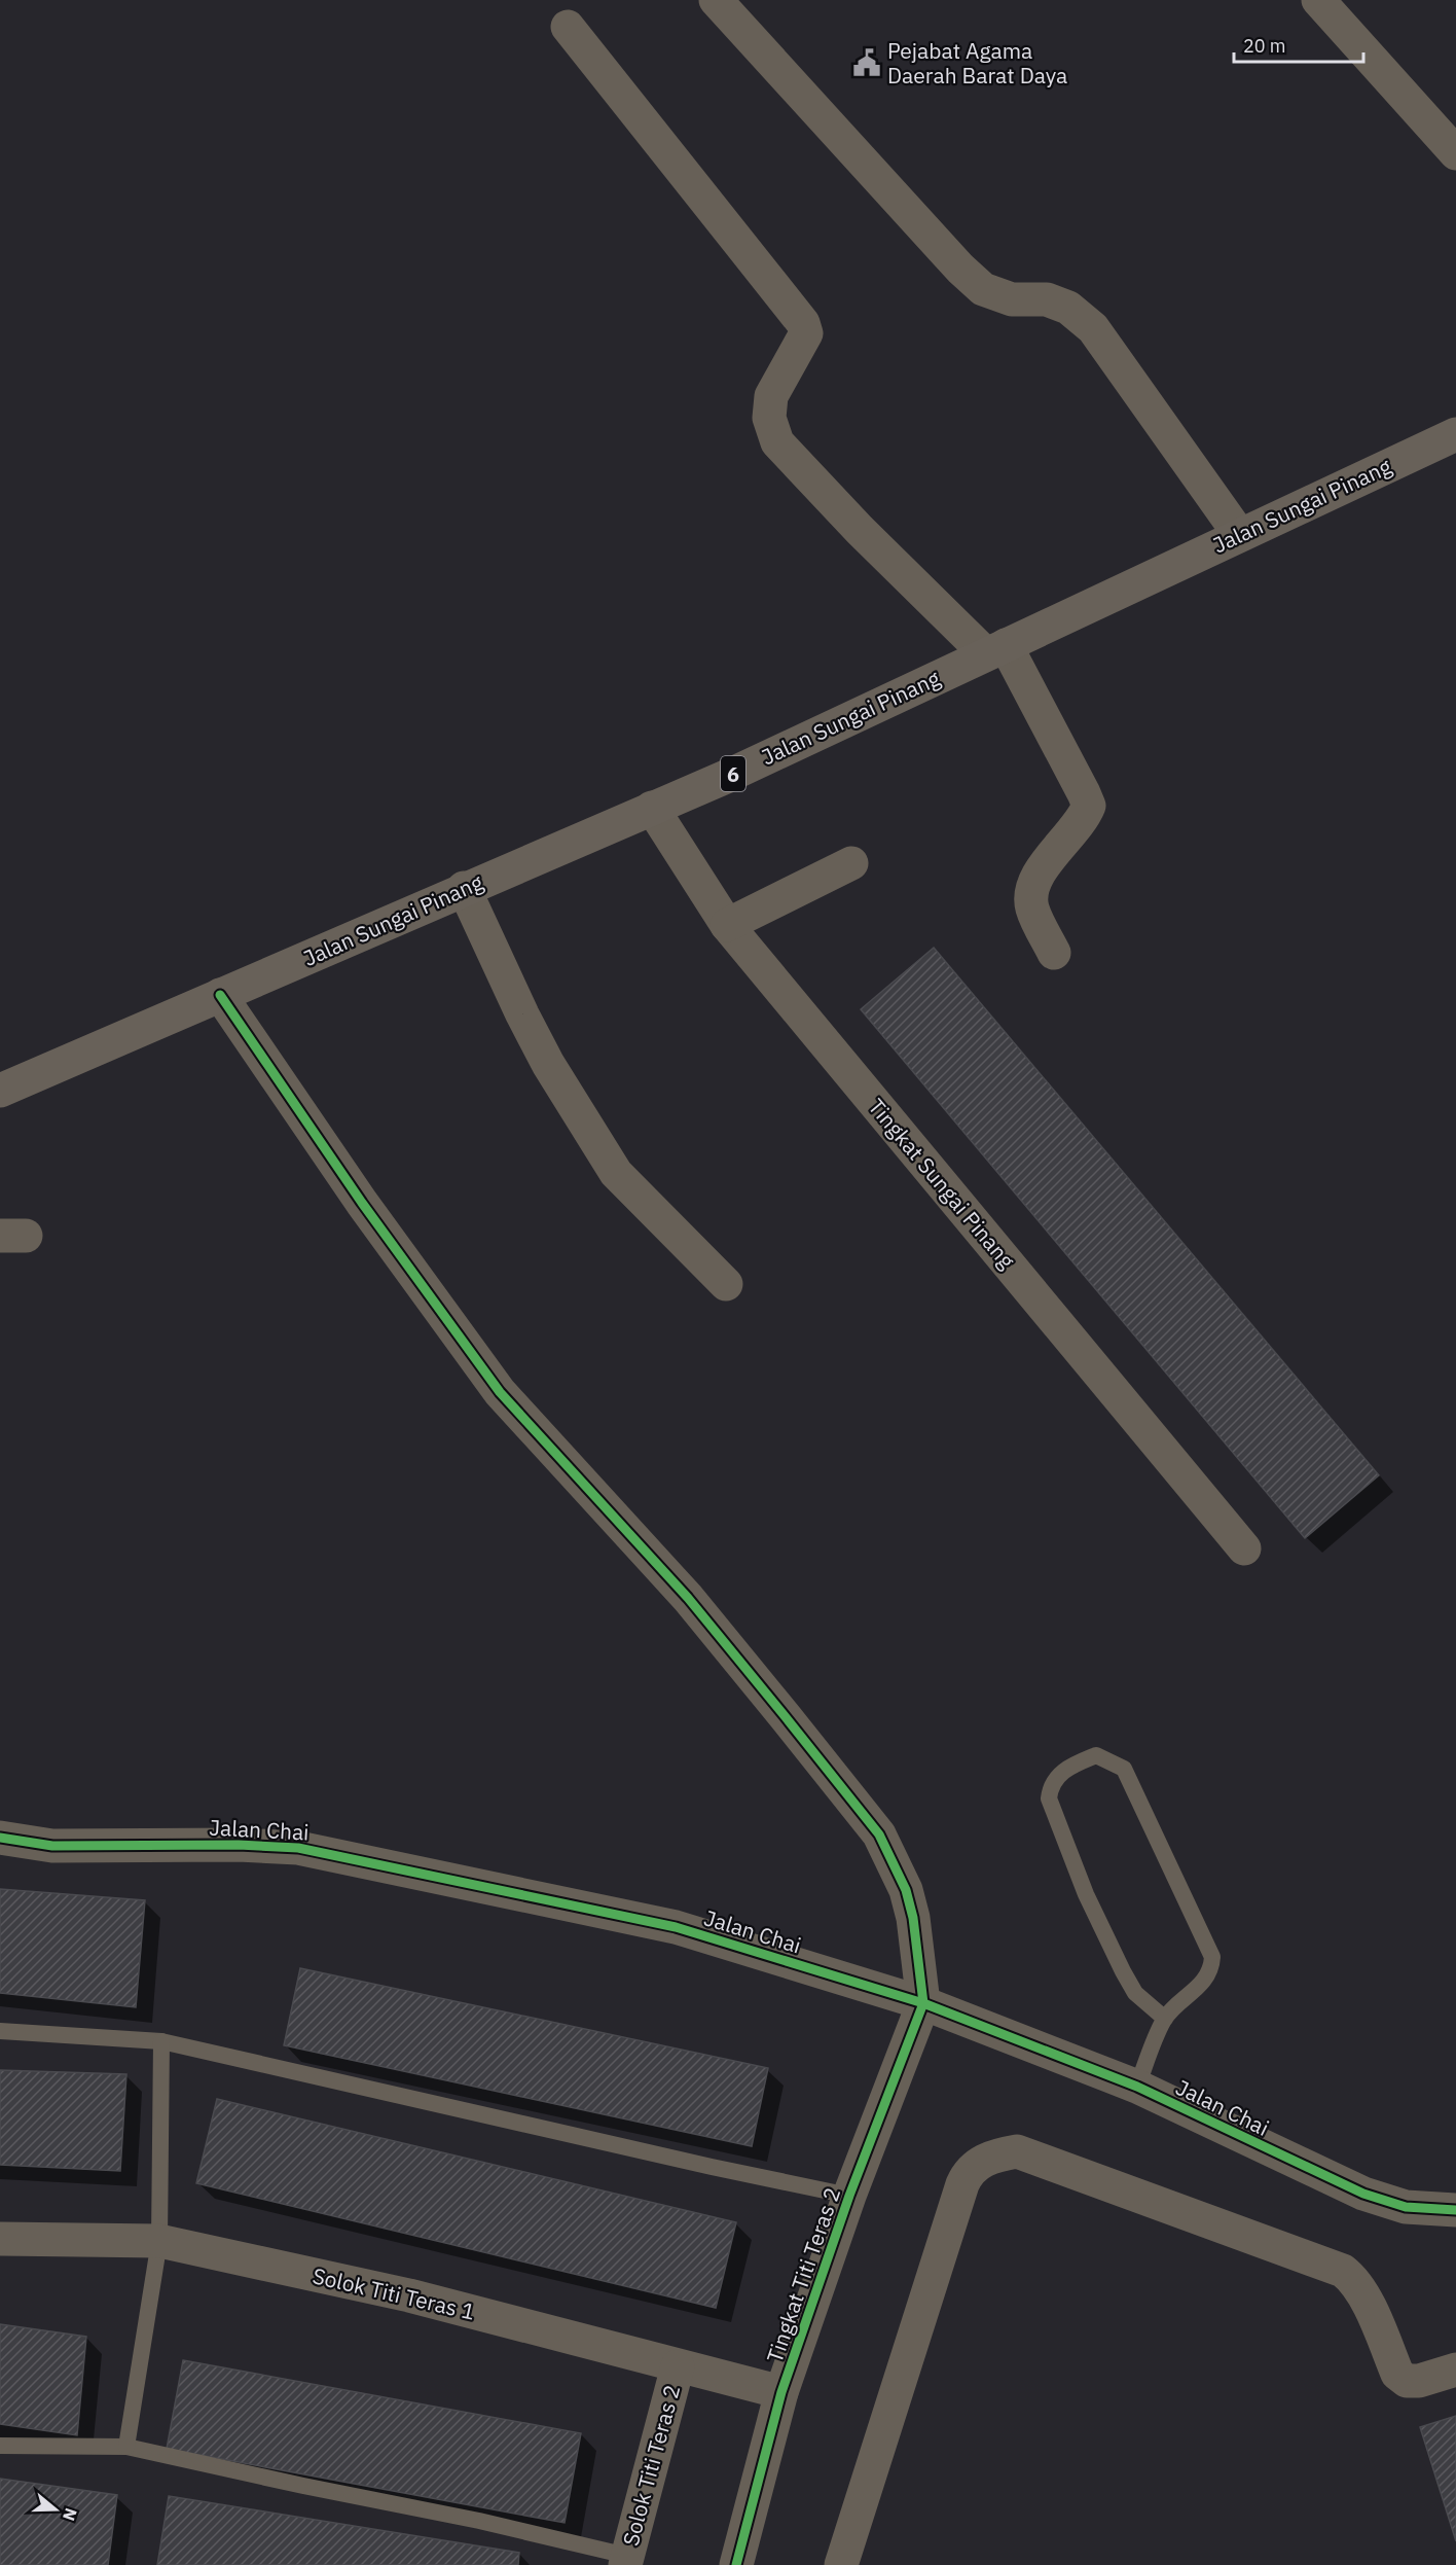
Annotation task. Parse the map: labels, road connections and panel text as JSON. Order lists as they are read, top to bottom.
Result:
{
  "streets": {
    "main road": ["Jalan Sungai Pinang", "6"],
    "street": [
      "Tingkat Sungai Pinang",
      "Jalan Chai",
      "Tingkat Titi Teras 2",
      "Solok Titi Teras 1",
      "Solok Titi Teras 2"
    ]
  },
  "crossings": [
    ["Jalan Sungai Pinang", "Tingkat Sungai Pinang"],
    ["Jalan Chai", "Tingkat Titi Teras 2"],
    ["Tingkat Titi Teras 2", "Solok Titi Teras 1"],
    ["Solok Titi Teras 1", "Solok Titi Teras 2"]
  ],
  "places": {
    "public building": ["Pejabat Agama Daerah Barat Daya"]
  },
  "scale_bar": "20 m",
  "north": "right"
}
